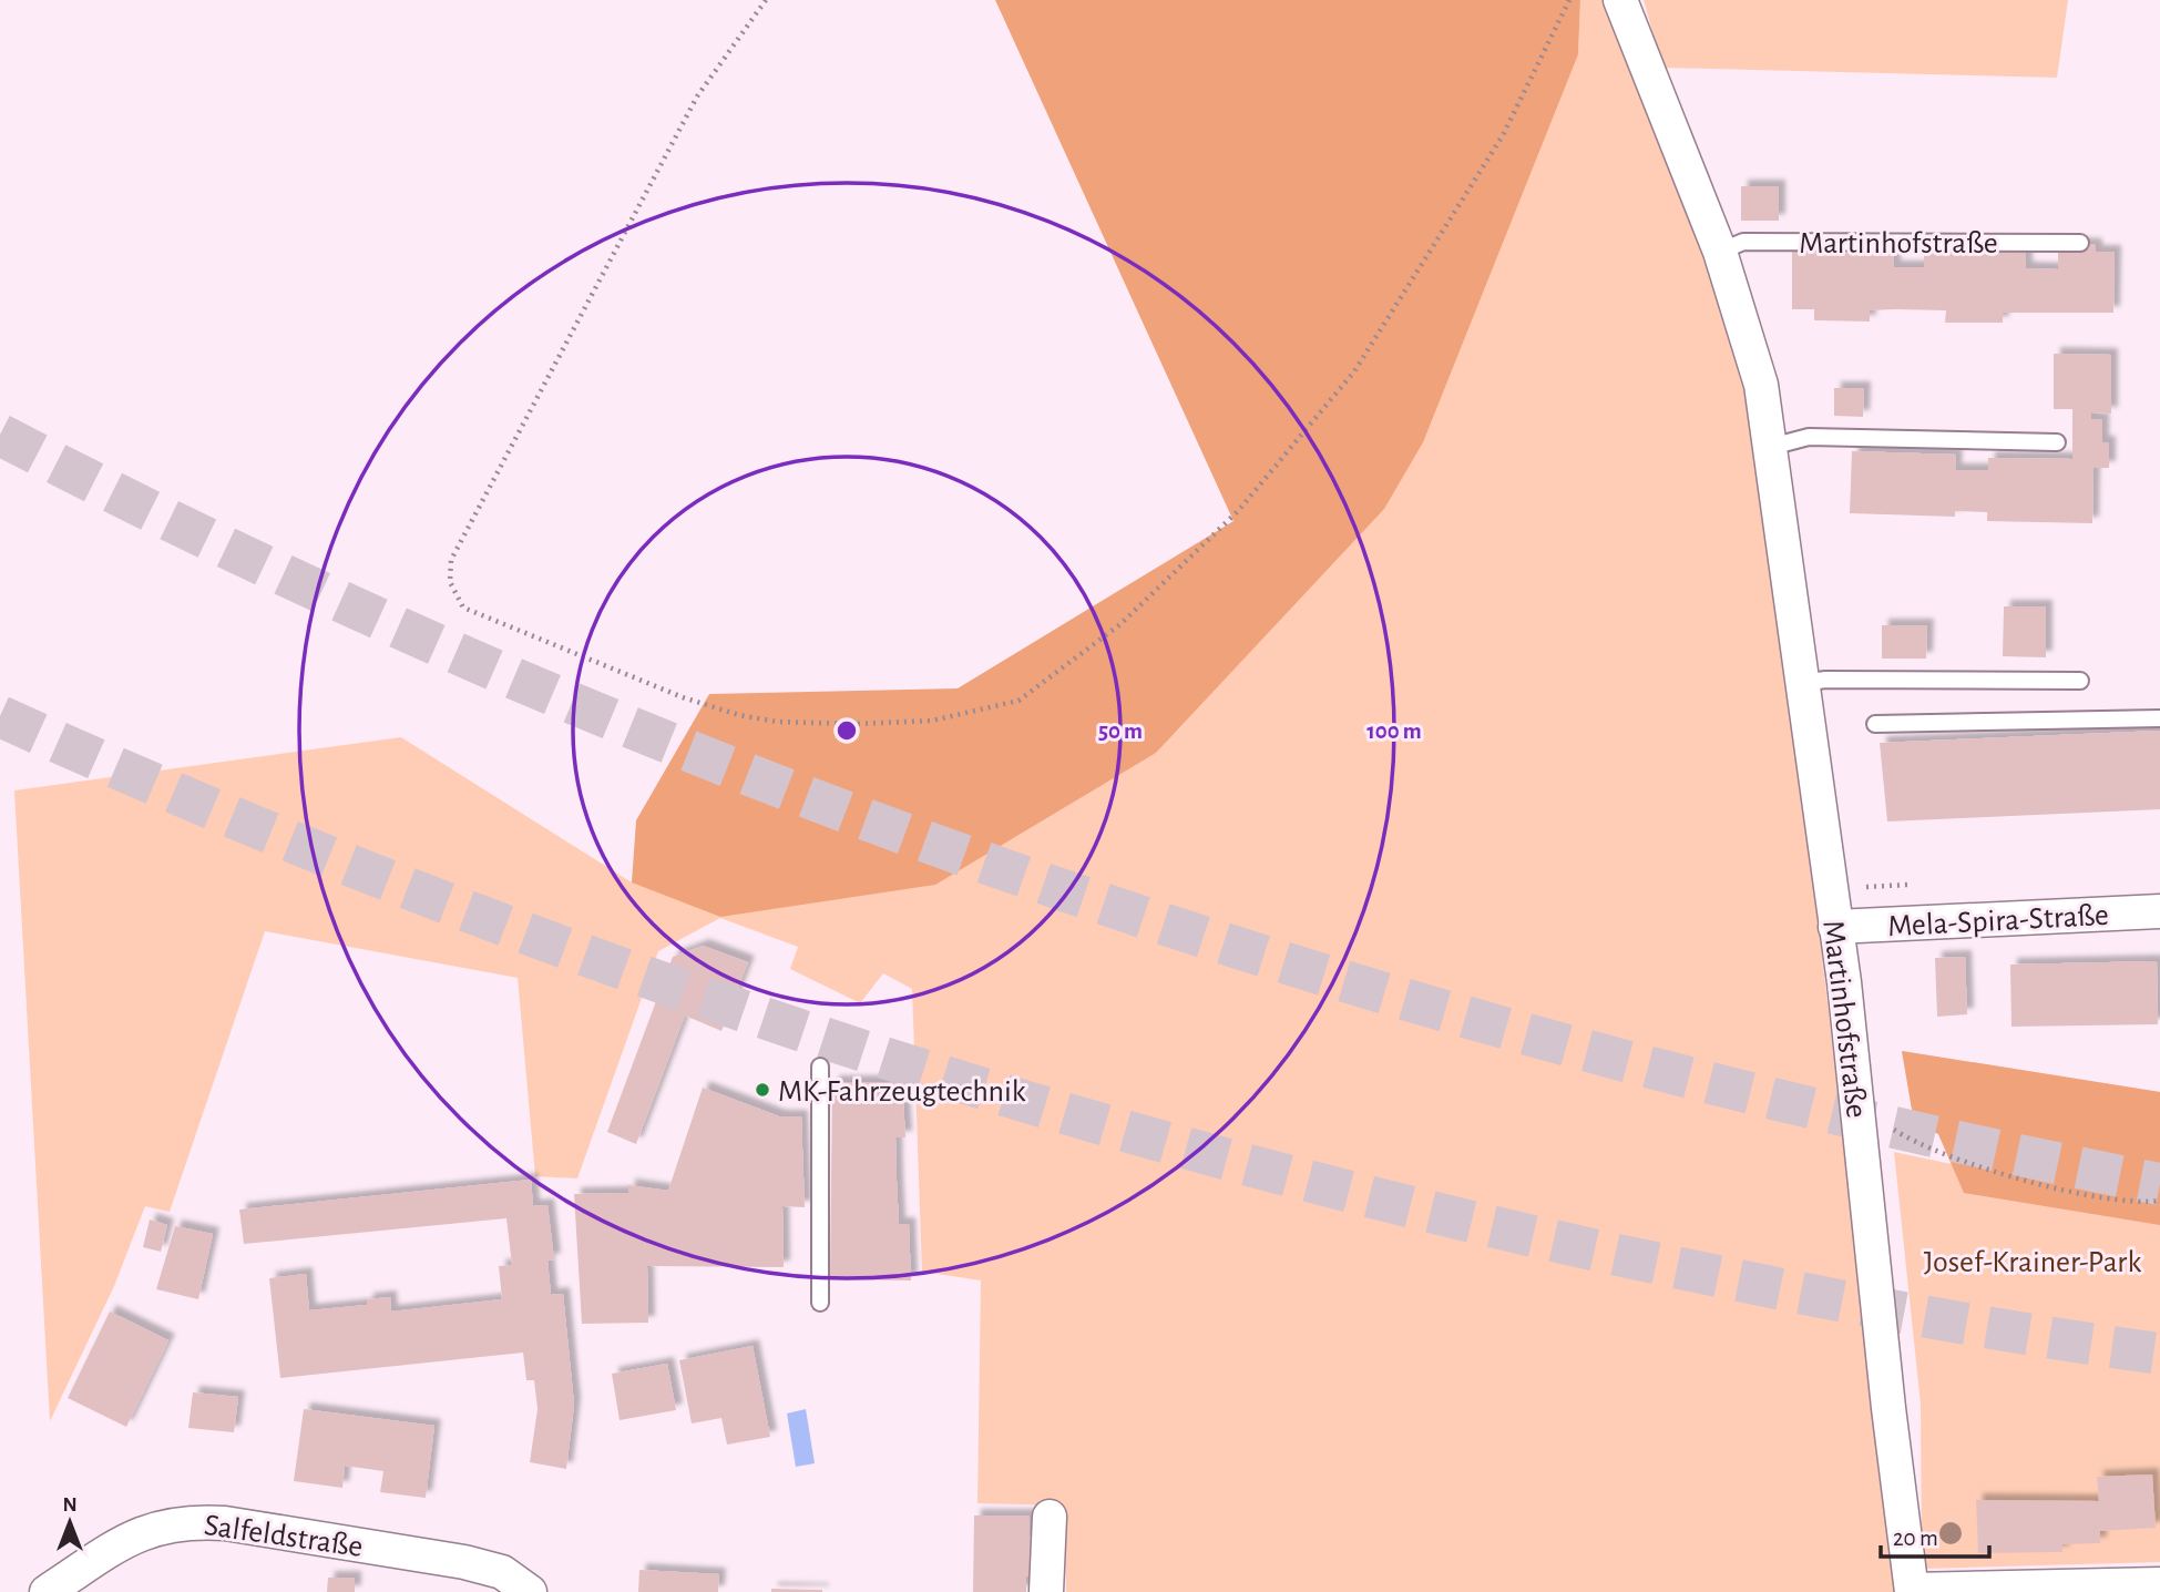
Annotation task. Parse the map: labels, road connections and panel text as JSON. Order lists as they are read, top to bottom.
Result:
{
  "streets": {
    "street": ["Martinhofstraße", "Mela-Spira-Straße", "Salfeldstraße"]
  },
  "crossings": [
    ["Martinhofstraße", "Mela-Spira-Straße"]
  ],
  "parks": ["Josef-Krainer-Park"],
  "places": ["MK-Fahrzeugtechnik"],
  "scale_bar": "20 m",
  "north": "top",
  "rings": ["50 m", "100 m"]
}
